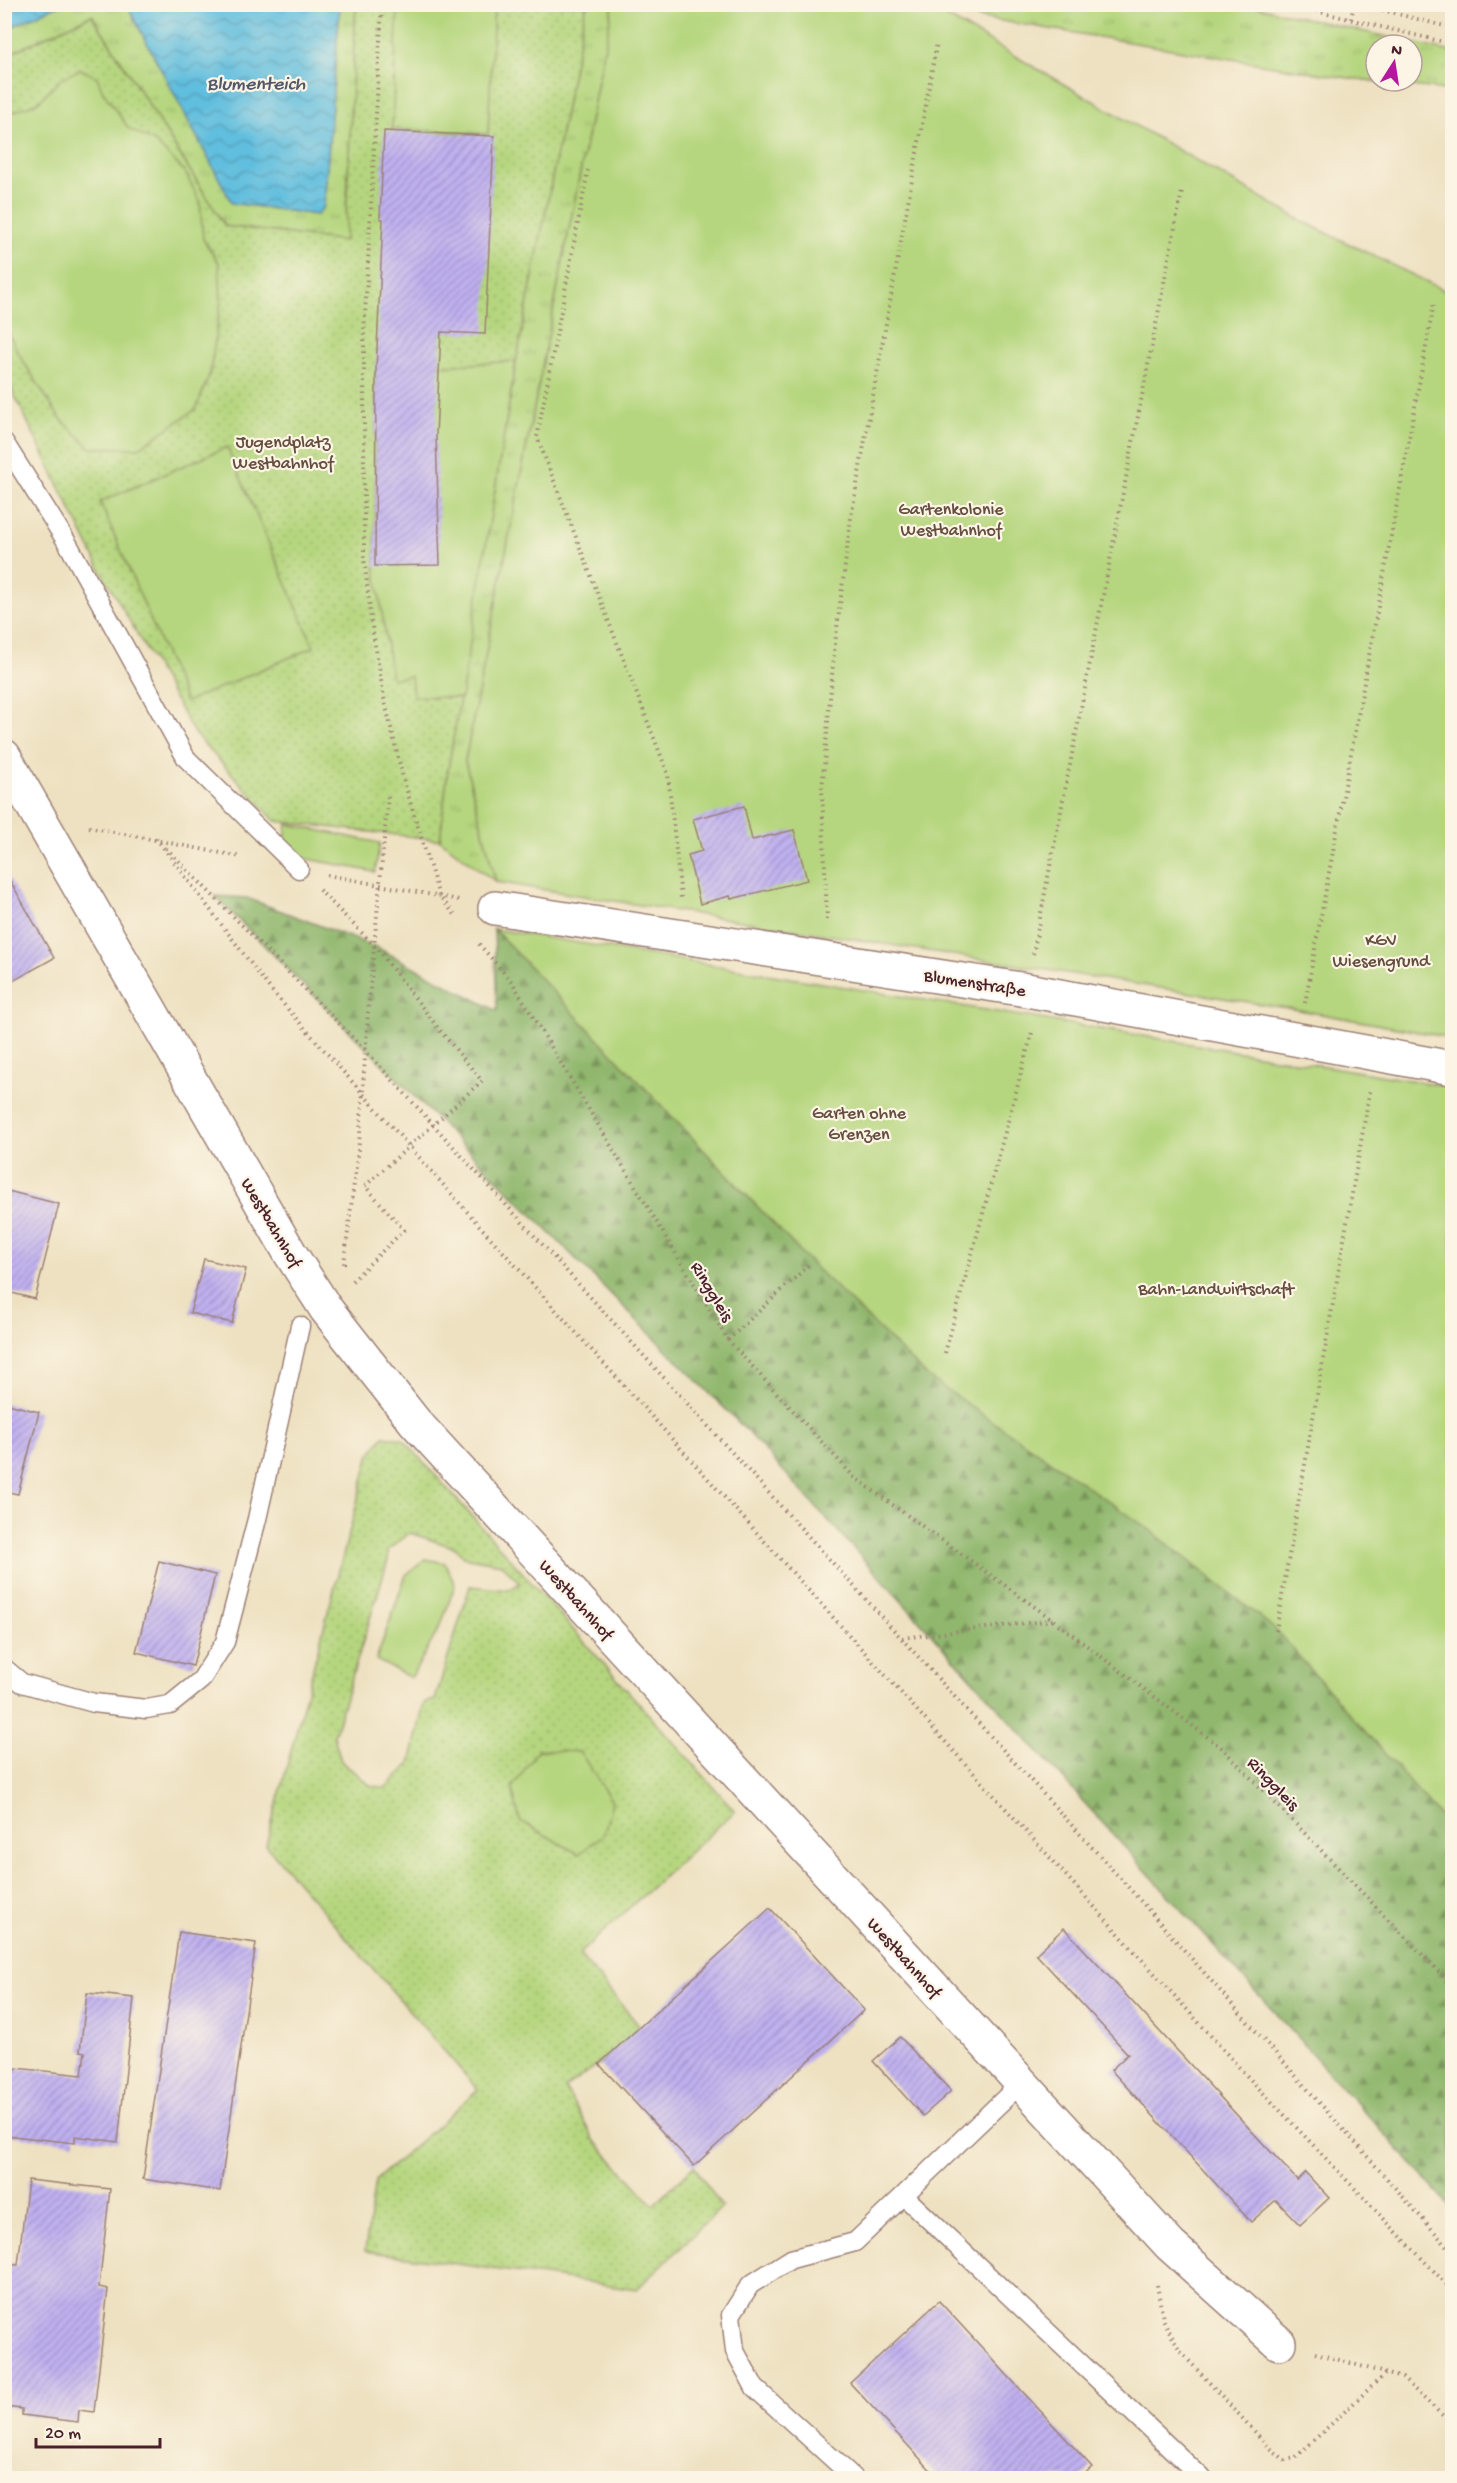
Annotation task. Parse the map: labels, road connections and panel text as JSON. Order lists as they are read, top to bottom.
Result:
{
  "streets": {
    "street": ["Blumenstraße", "Westbahnhof"],
    "path": ["Ringgleis"]
  },
  "water": ["Blumenteich"],
  "parks": [
    "Jugendplatz Westbahnhof",
    "Gartenkolonie Westbahnhof",
    "KGV Wiesengrund",
    "Garten ohne Grenzen",
    "Bahn-Landwirtschaft"
  ],
  "scale_bar": "20 m",
  "north": "top"
}
